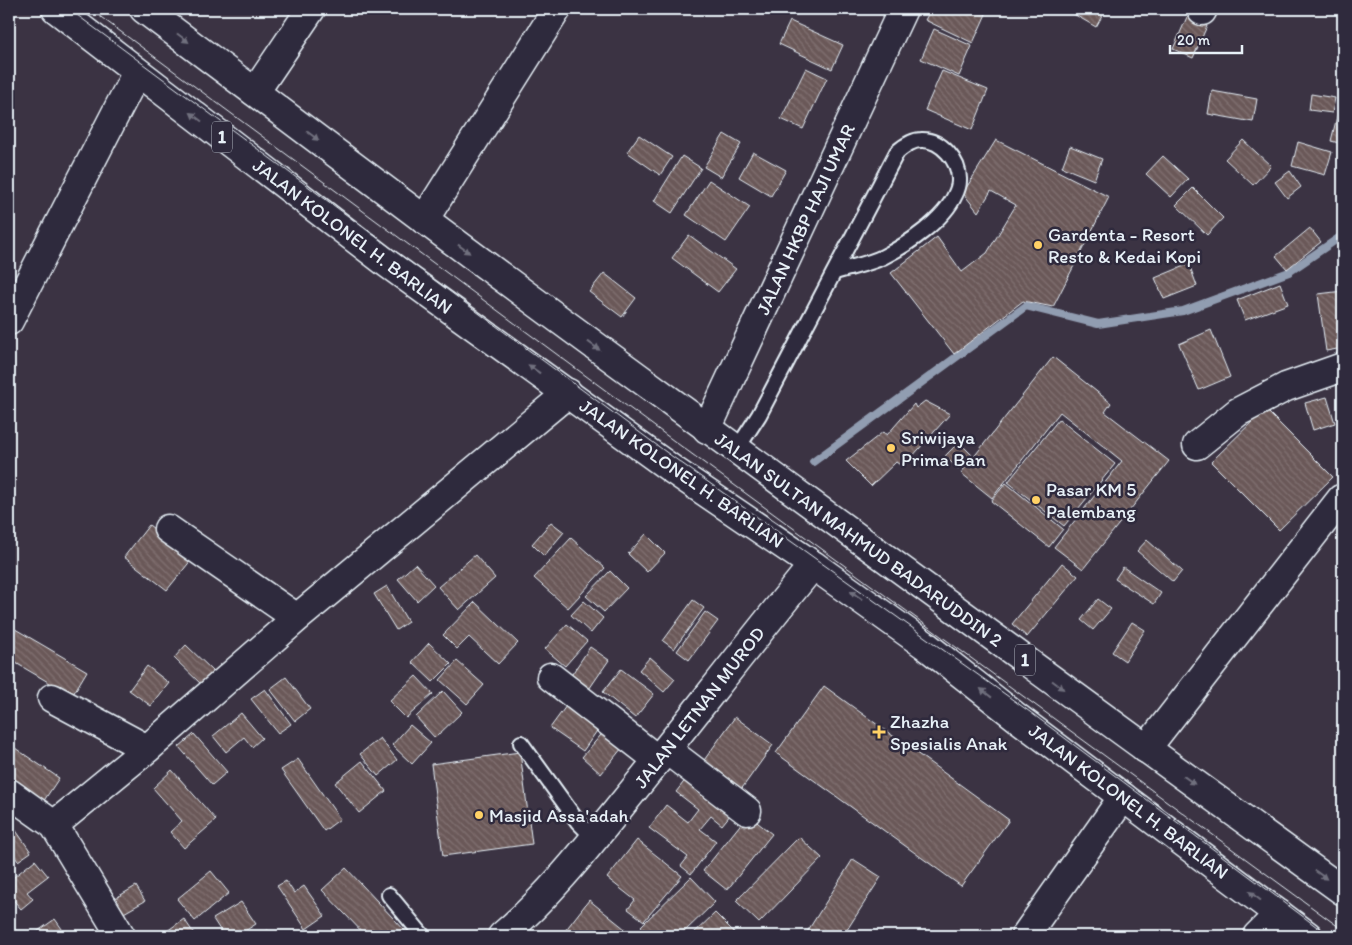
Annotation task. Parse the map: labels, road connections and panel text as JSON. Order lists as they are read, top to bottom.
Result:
{
  "streets": {
    "main road": [
      "1",
      "JALAN HKBP HAJI UMAR",
      "JALAN KOLONEL H. BARLIAN",
      "JALAN SULTAN MAHMUD BADARUDDIN 2",
      "JALAN LETNAN MUROD"
    ]
  },
  "crossings": [
    ["1", "JALAN SULTAN MAHMUD BADARUDDIN 2"],
    ["JALAN HKBP HAJI UMAR", "JALAN SULTAN MAHMUD BADARUDDIN 2"],
    ["JALAN KOLONEL H. BARLIAN", "JALAN LETNAN MUROD"]
  ],
  "one_way": ["JALAN SULTAN MAHMUD BADARUDDIN 2"],
  "places": {
    "other": [
      "Gardenta - Resort Resto & Kedai Kopi",
      "Sriwijaya Prima Ban",
      "Pasar KM 5 Palembang",
      "Masjid Assa'adah"
    ],
    "health": ["Zhazha Spesialis Anak"]
  },
  "scale_bar": "20 m"
}
